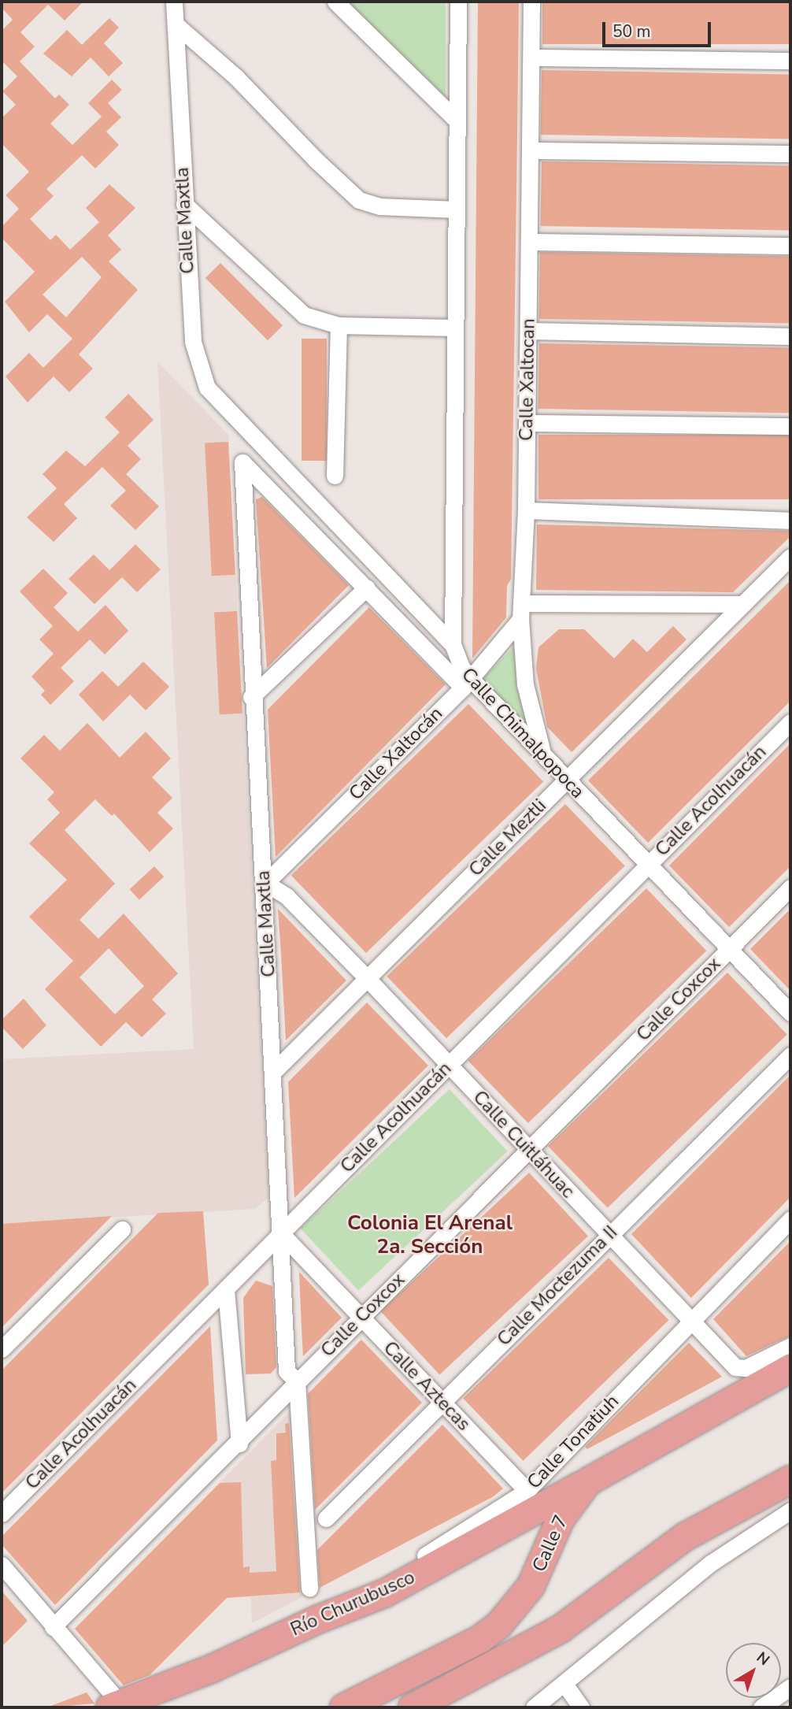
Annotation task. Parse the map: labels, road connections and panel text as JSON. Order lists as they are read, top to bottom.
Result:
{
  "streets": {
    "main road": ["Calle 7", "Río Churubusco"],
    "street": [
      "Calle Maxtla",
      "Calle Xaltocan",
      "Calle Chimalpopoca",
      "Calle Xaltocán",
      "Calle Acolhuacán",
      "Calle Meztli",
      "Calle Coxcox",
      "Calle Cuitláhuac",
      "Calle Moctezuma II",
      "Calle Aztecas",
      "Calle Tonatiuh"
    ]
  },
  "crossings": [
    ["Calle Maxtla", "Calle Chimalpopoca"],
    ["Calle Maxtla", "Calle Xaltocán"],
    ["Calle Maxtla", "Calle Acolhuacán"],
    ["Calle Maxtla", "Calle Meztli"],
    ["Calle Maxtla", "Calle Coxcox"],
    ["Calle Maxtla", "Calle Cuitláhuac"],
    ["Calle Maxtla", "Calle Aztecas"],
    ["Calle Xaltocan", "Calle Chimalpopoca"],
    ["Calle Xaltocan", "Calle Xaltocán"],
    ["Calle Chimalpopoca", "Calle Xaltocán"],
    ["Calle Chimalpopoca", "Calle Acolhuacán"],
    ["Calle Chimalpopoca", "Calle Meztli"],
    ["Calle Chimalpopoca", "Calle Coxcox"],
    ["Calle Xaltocán", "Calle Cuitláhuac"],
    ["Calle Acolhuacán", "Calle Cuitláhuac"],
    ["Calle Acolhuacán", "Calle Aztecas"],
    ["Calle Meztli", "Calle Cuitláhuac"],
    ["Calle Coxcox", "Calle Cuitláhuac"],
    ["Calle Coxcox", "Calle Aztecas"],
    ["Calle Cuitláhuac", "Calle Moctezuma II"],
    ["Calle Cuitláhuac", "Calle Tonatiuh"],
    ["Calle Moctezuma II", "Calle Aztecas"],
    ["Calle Aztecas", "Calle Tonatiuh"],
    ["Calle Tonatiuh", "Río Churubusco"],
    ["Calle 7", "Río Churubusco"]
  ],
  "districts": ["Colonia El Arenal 2a. Sección"],
  "scale_bar": "50 m",
  "north": "top right"
}
